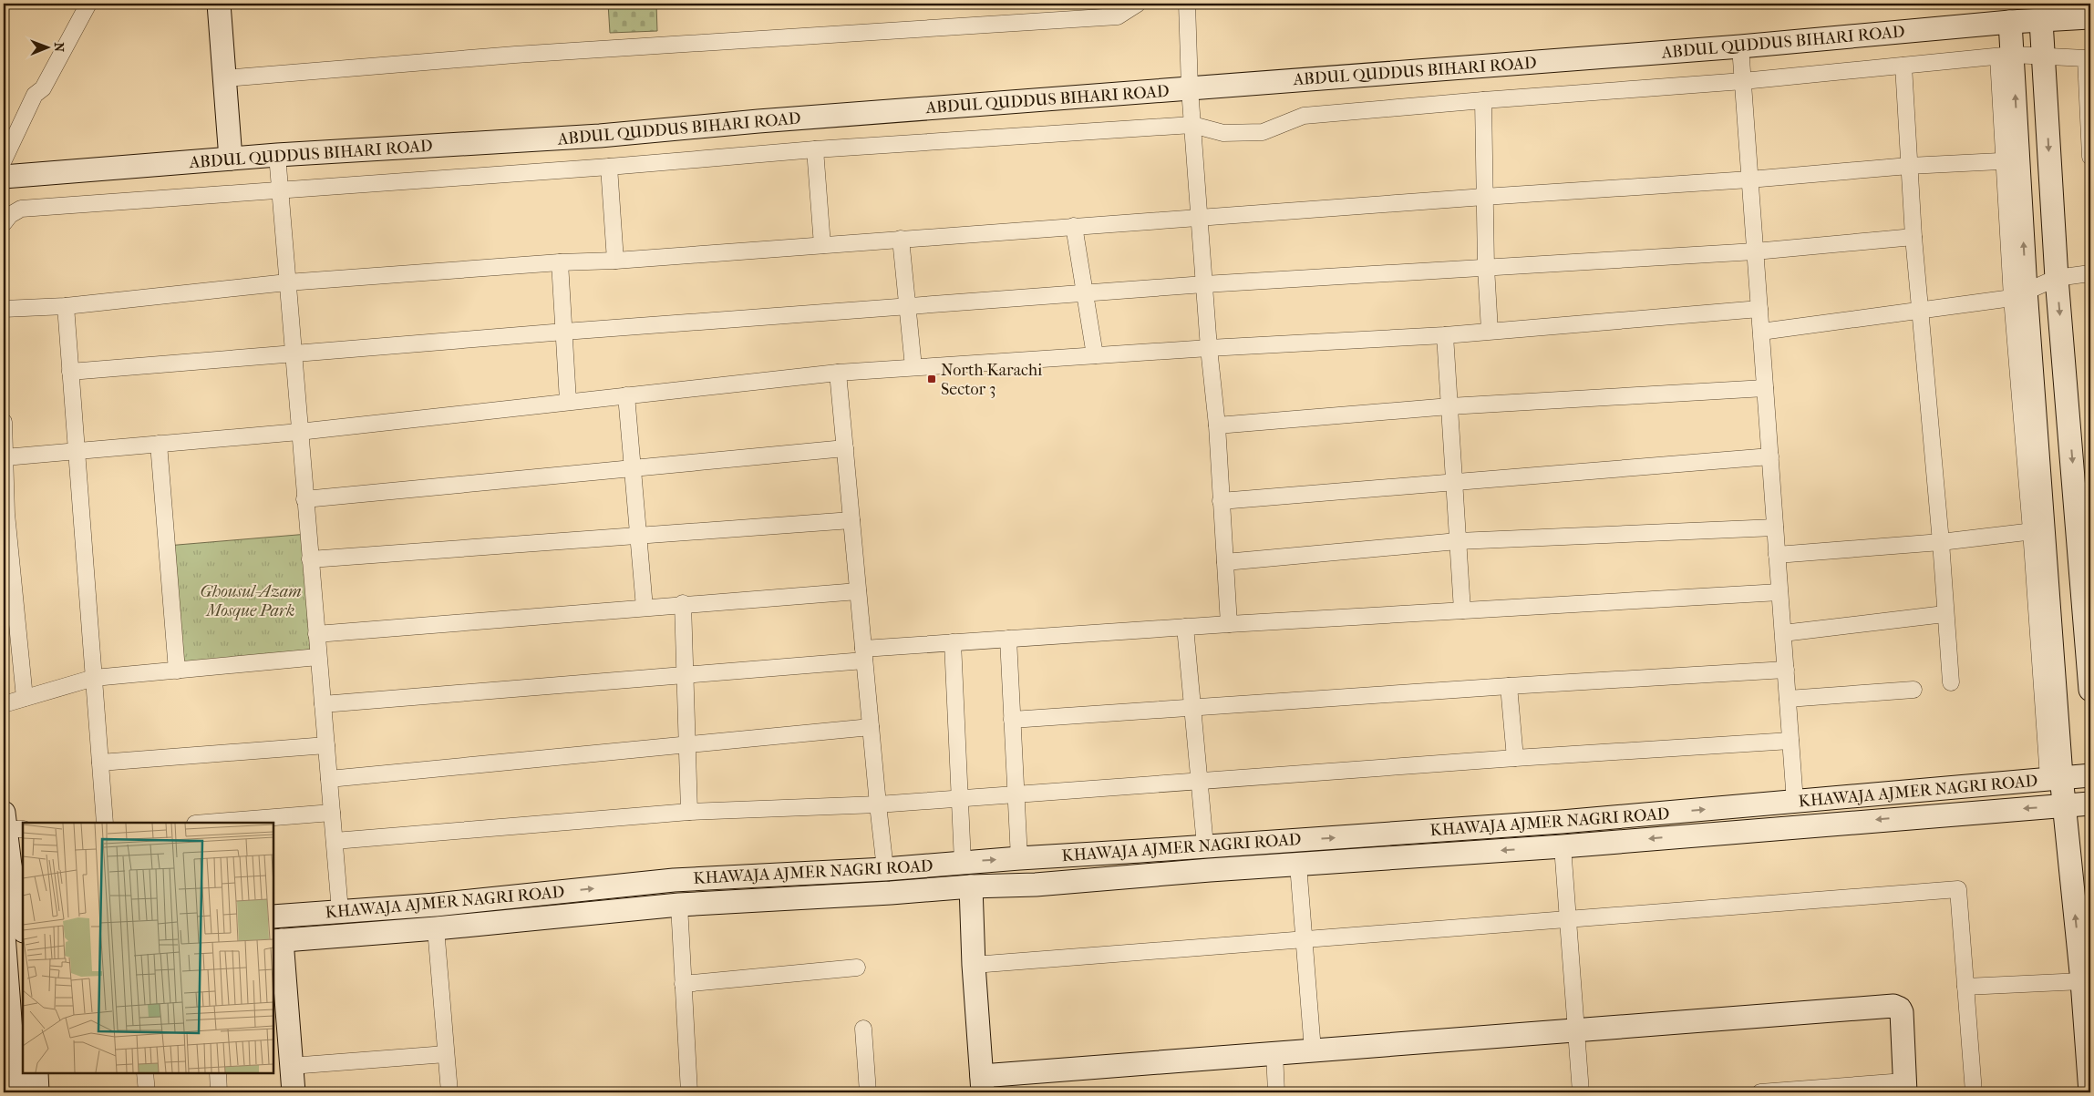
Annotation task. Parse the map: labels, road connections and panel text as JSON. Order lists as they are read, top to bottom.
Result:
{
  "streets": {
    "main road": ["ABDUL QUDDUS BIHARI ROAD", "KHAWAJA AJMER NAGRI ROAD"]
  },
  "parks": ["Ghousul-Azam Mosque Park"],
  "places": {
    "transit": ["North Karachi Sector 3"]
  },
  "north": "right"
}
